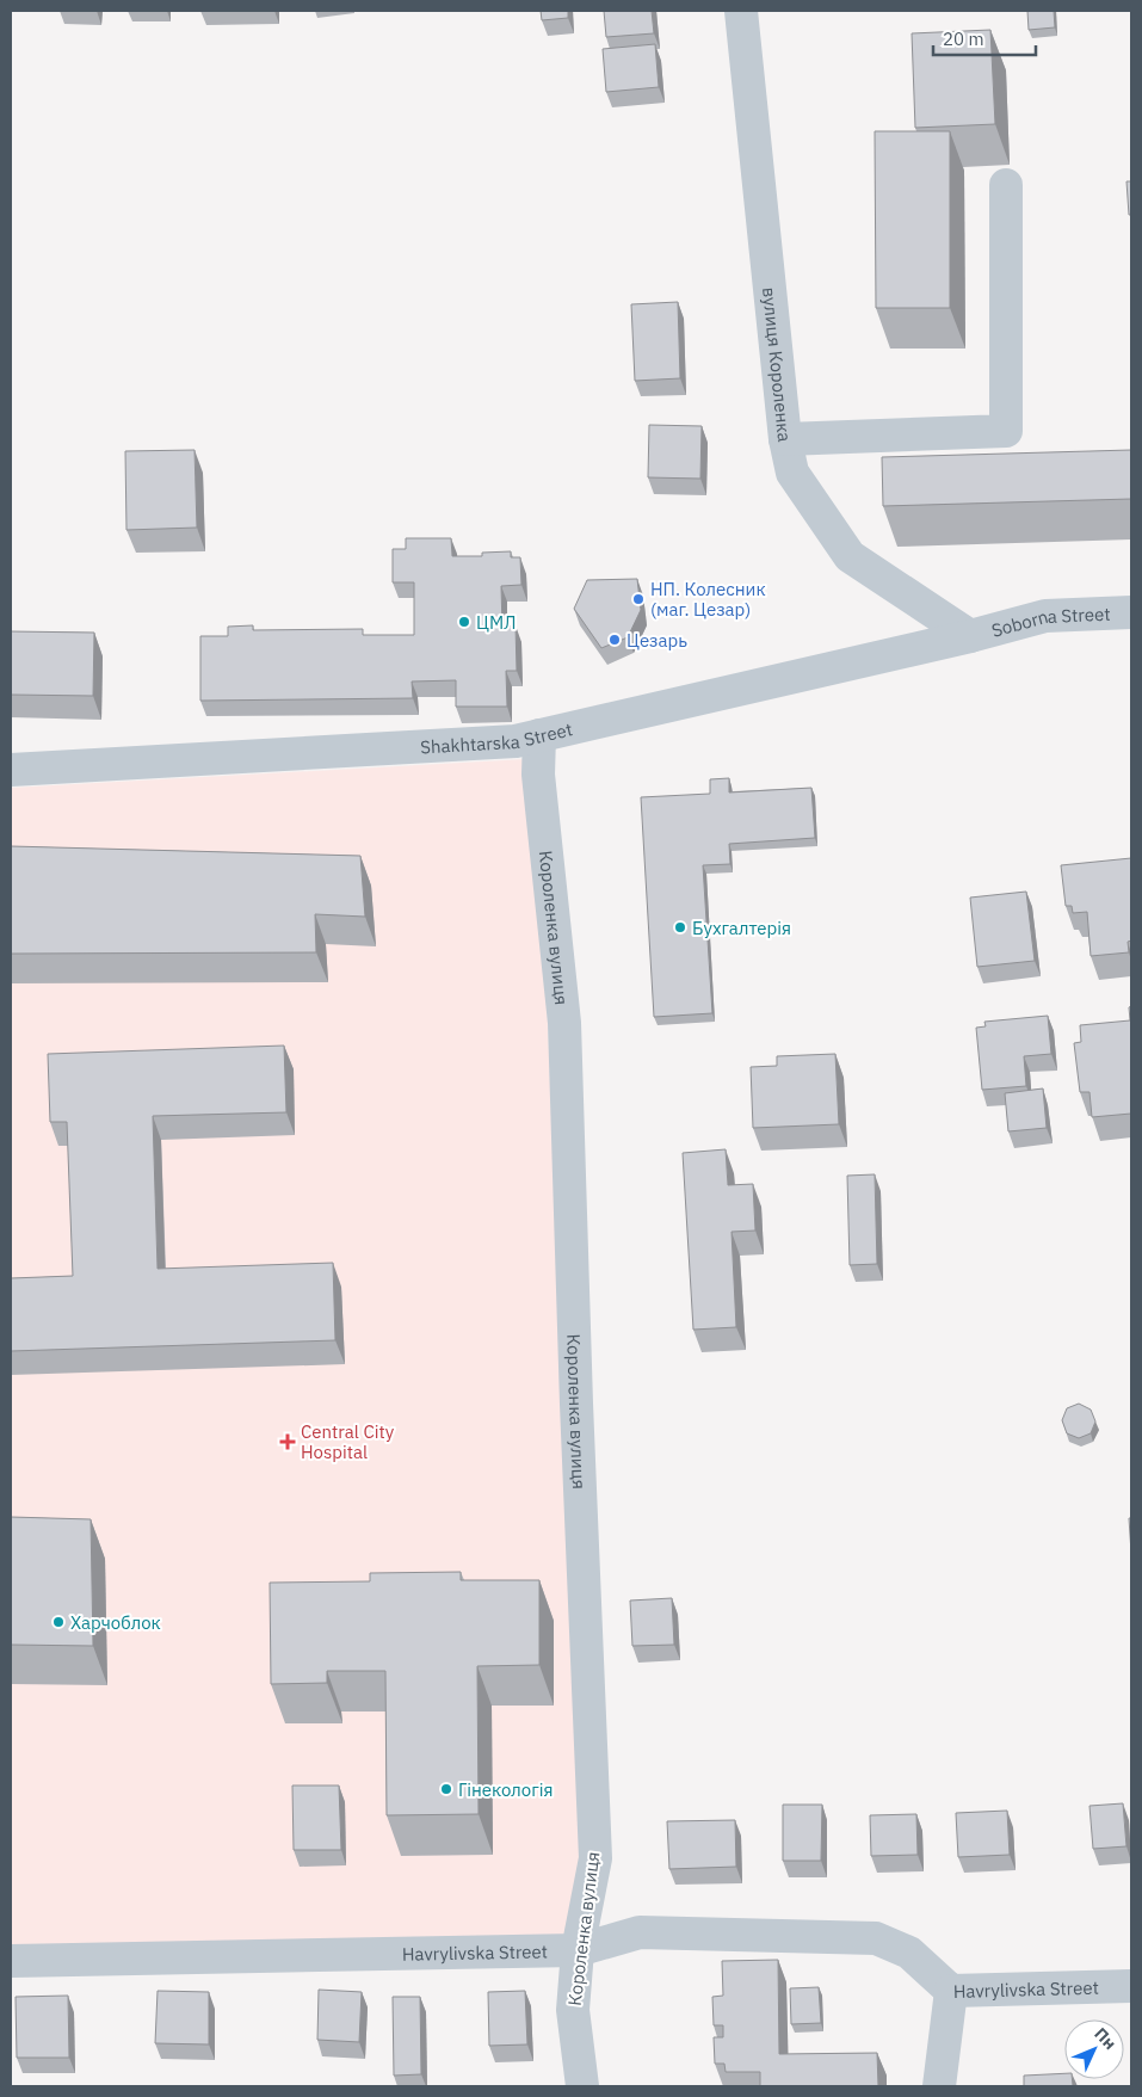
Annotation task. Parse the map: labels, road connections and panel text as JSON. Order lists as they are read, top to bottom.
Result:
{
  "streets": {
    "street": [
      "вулиця Короленка",
      "Soborna Street",
      "Shakhtarska Street",
      "Короленка вулиця",
      "Havrylivska Street"
    ]
  },
  "crossings": [
    ["вулиця Короленка", "Soborna Street"],
    ["вулиця Короленка", "Shakhtarska Street"],
    ["Soborna Street", "Shakhtarska Street"],
    ["Shakhtarska Street", "Короленка вулиця"],
    ["Короленка вулиця", "Havrylivska Street"]
  ],
  "places": {
    "other": [
      "НП. Колесник (маг. Цезар)",
      "ЦМЛ",
      "Цезарь",
      "Бухгалтерія",
      "Харчоблок",
      "Гінекологія"
    ],
    "health": ["Central City Hospital"]
  },
  "scale_bar": "20 m",
  "north": "top right"
}
